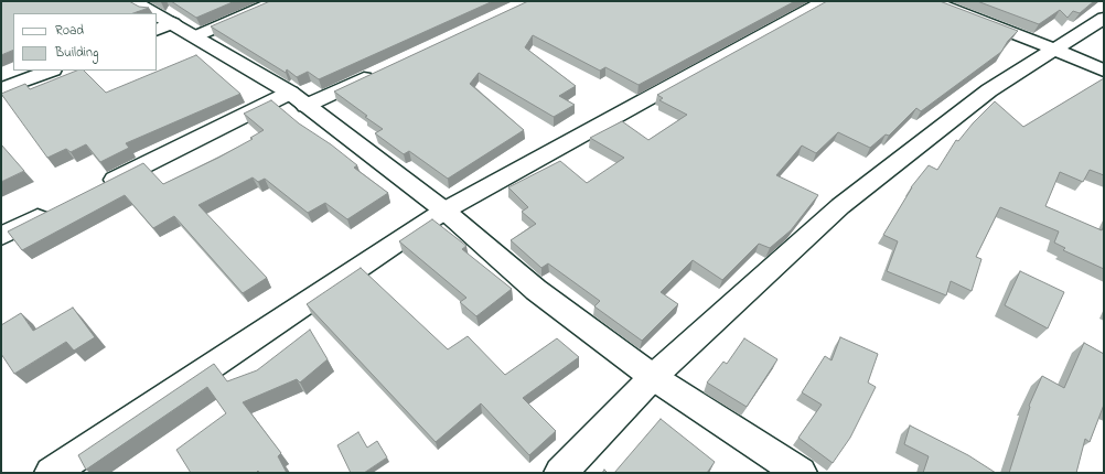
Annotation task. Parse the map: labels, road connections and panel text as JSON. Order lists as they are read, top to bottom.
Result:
{
  "legend": ["Road", "Building"]
}
